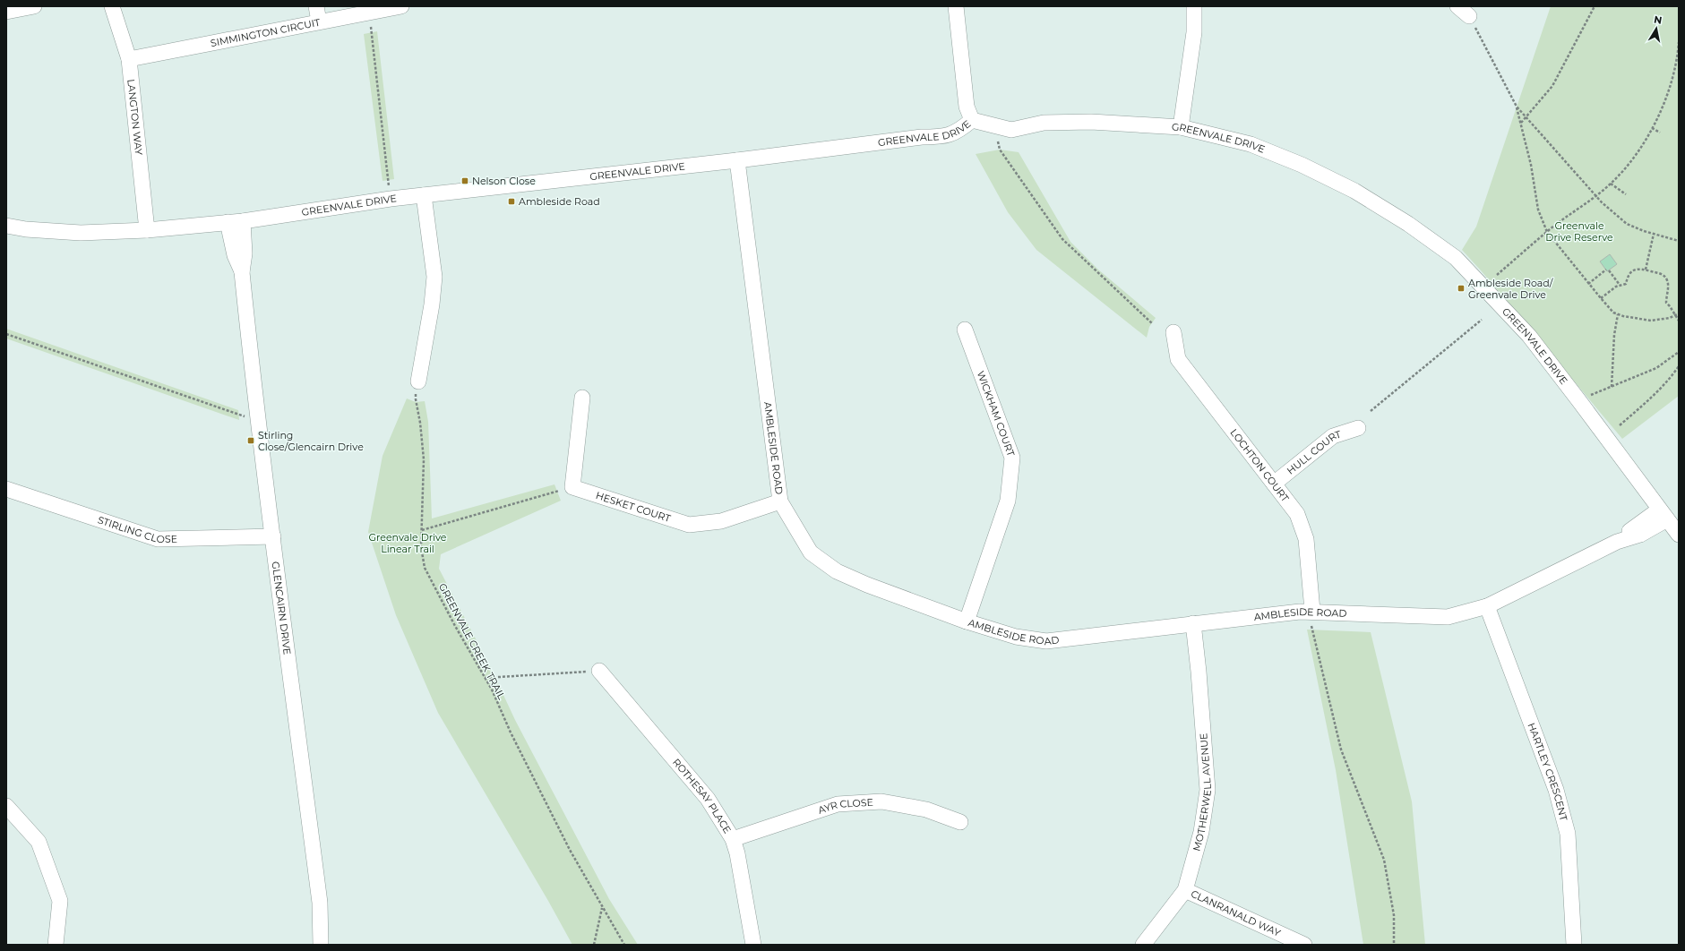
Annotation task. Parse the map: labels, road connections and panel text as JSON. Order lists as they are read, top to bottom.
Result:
{
  "streets": {
    "street": [
      "SIMMINGTON CIRCUIT",
      "LANGTON WAY",
      "GREENVALE DRIVE",
      "WICKHAM COURT",
      "AMBLESIDE ROAD",
      "HULL COURT",
      "LOCHTON COURT",
      "HESKET COURT",
      "STIRLING CLOSE",
      "GLENCAIRN DRIVE",
      "HARTLEY CRESCENT",
      "MOTHERWELL AVENUE",
      "ROTHESAY PLACE",
      "AYR CLOSE",
      "CLANRANALD WAY"
    ],
    "path": ["GREENVALE CREEK TRAIL"]
  },
  "crossings": [
    ["SIMMINGTON CIRCUIT", "LANGTON WAY"],
    ["LANGTON WAY", "GREENVALE DRIVE"],
    ["GREENVALE DRIVE", "AMBLESIDE ROAD"],
    ["GREENVALE DRIVE", "GLENCAIRN DRIVE"],
    ["WICKHAM COURT", "AMBLESIDE ROAD"],
    ["AMBLESIDE ROAD", "LOCHTON COURT"],
    ["AMBLESIDE ROAD", "HESKET COURT"],
    ["AMBLESIDE ROAD", "HARTLEY CRESCENT"],
    ["AMBLESIDE ROAD", "MOTHERWELL AVENUE"],
    ["HULL COURT", "LOCHTON COURT"],
    ["STIRLING CLOSE", "GLENCAIRN DRIVE"],
    ["MOTHERWELL AVENUE", "CLANRANALD WAY"],
    ["ROTHESAY PLACE", "AYR CLOSE"]
  ],
  "parks": ["Greenvale Drive Reserve", "Greenvale Drive Linear Trail"],
  "places": {
    "transit": [
      "Nelson Close",
      "Ambleside Road",
      "Ambleside Road/ Greenvale Drive",
      "Stirling Close/Glencairn Drive"
    ]
  },
  "north": "top"
}
